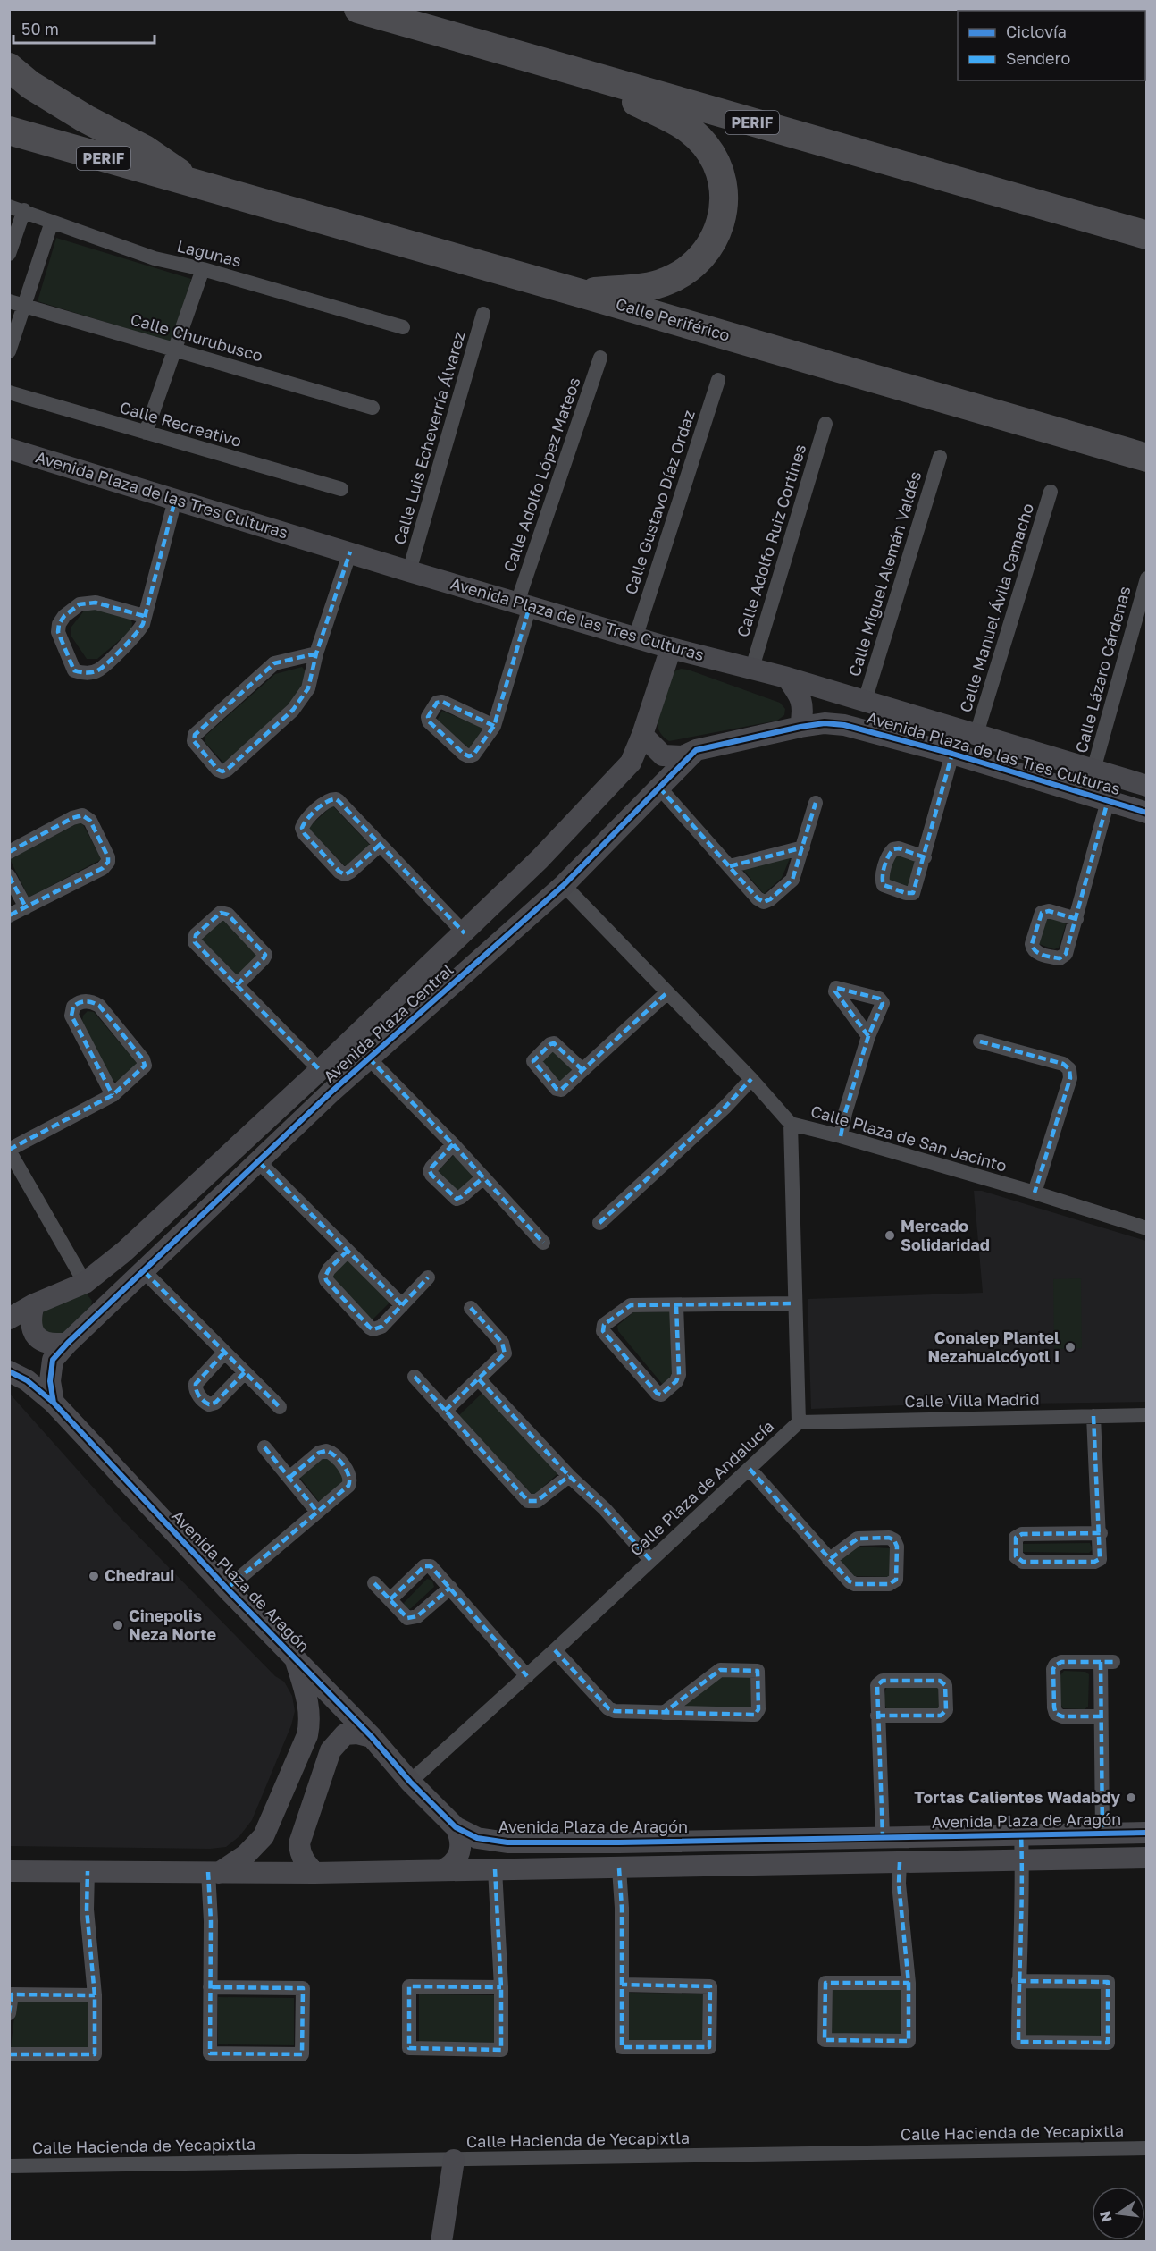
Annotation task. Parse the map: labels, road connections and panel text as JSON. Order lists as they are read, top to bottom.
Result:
{
  "streets": {
    "highway": ["PERIF", "Calle Periférico"],
    "street": [
      "Lagunas",
      "Calle Churubusco",
      "Calle Recreativo",
      "Calle Luis Echeverría Álvarez",
      "Calle Adolfo López Mateos",
      "Avenida Plaza de las Tres Culturas",
      "Calle Gustavo Díaz Ordaz",
      "Calle Adolfo Ruiz Cortines",
      "Calle Miguel Alemán Valdés",
      "Calle Manuel Ávila Camacho",
      "Calle Lázaro Cárdenas",
      "Avenida Plaza Central",
      "Calle Plaza de San Jacinto",
      "Calle Villa Madrid",
      "Calle Plaza de Andalucía",
      "Avenida Plaza de Aragón",
      "Calle Hacienda de Yecapixtla"
    ]
  },
  "crossings": [
    ["Calle Luis Echeverría Álvarez", "Avenida Plaza de las Tres Culturas"],
    ["Calle Adolfo López Mateos", "Avenida Plaza de las Tres Culturas"],
    ["Avenida Plaza de las Tres Culturas", "Calle Gustavo Díaz Ordaz"],
    ["Avenida Plaza de las Tres Culturas", "Calle Adolfo Ruiz Cortines"],
    ["Avenida Plaza de las Tres Culturas", "Calle Miguel Alemán Valdés"],
    ["Avenida Plaza de las Tres Culturas", "Calle Manuel Ávila Camacho"],
    ["Avenida Plaza de las Tres Culturas", "Calle Lázaro Cárdenas"],
    ["Avenida Plaza de las Tres Culturas", "Avenida Plaza Central"],
    ["Avenida Plaza Central", "Calle Plaza de San Jacinto"],
    ["Avenida Plaza Central", "Avenida Plaza de Aragón"],
    ["Calle Plaza de San Jacinto", "Calle Plaza de Andalucía"],
    ["Calle Villa Madrid", "Calle Plaza de Andalucía"],
    ["Calle Plaza de Andalucía", "Avenida Plaza de Aragón"]
  ],
  "places": [
    "Mercado Solidaridad",
    "Conalep Plantel Nezahualcóyotl I",
    "Chedraui",
    "Cinepolis Neza Norte",
    "Tortas Calientes Wadabdy"
  ],
  "legend": ["Ciclovía", "Sendero"],
  "scale_bar": "50 m",
  "north": "left"
}
